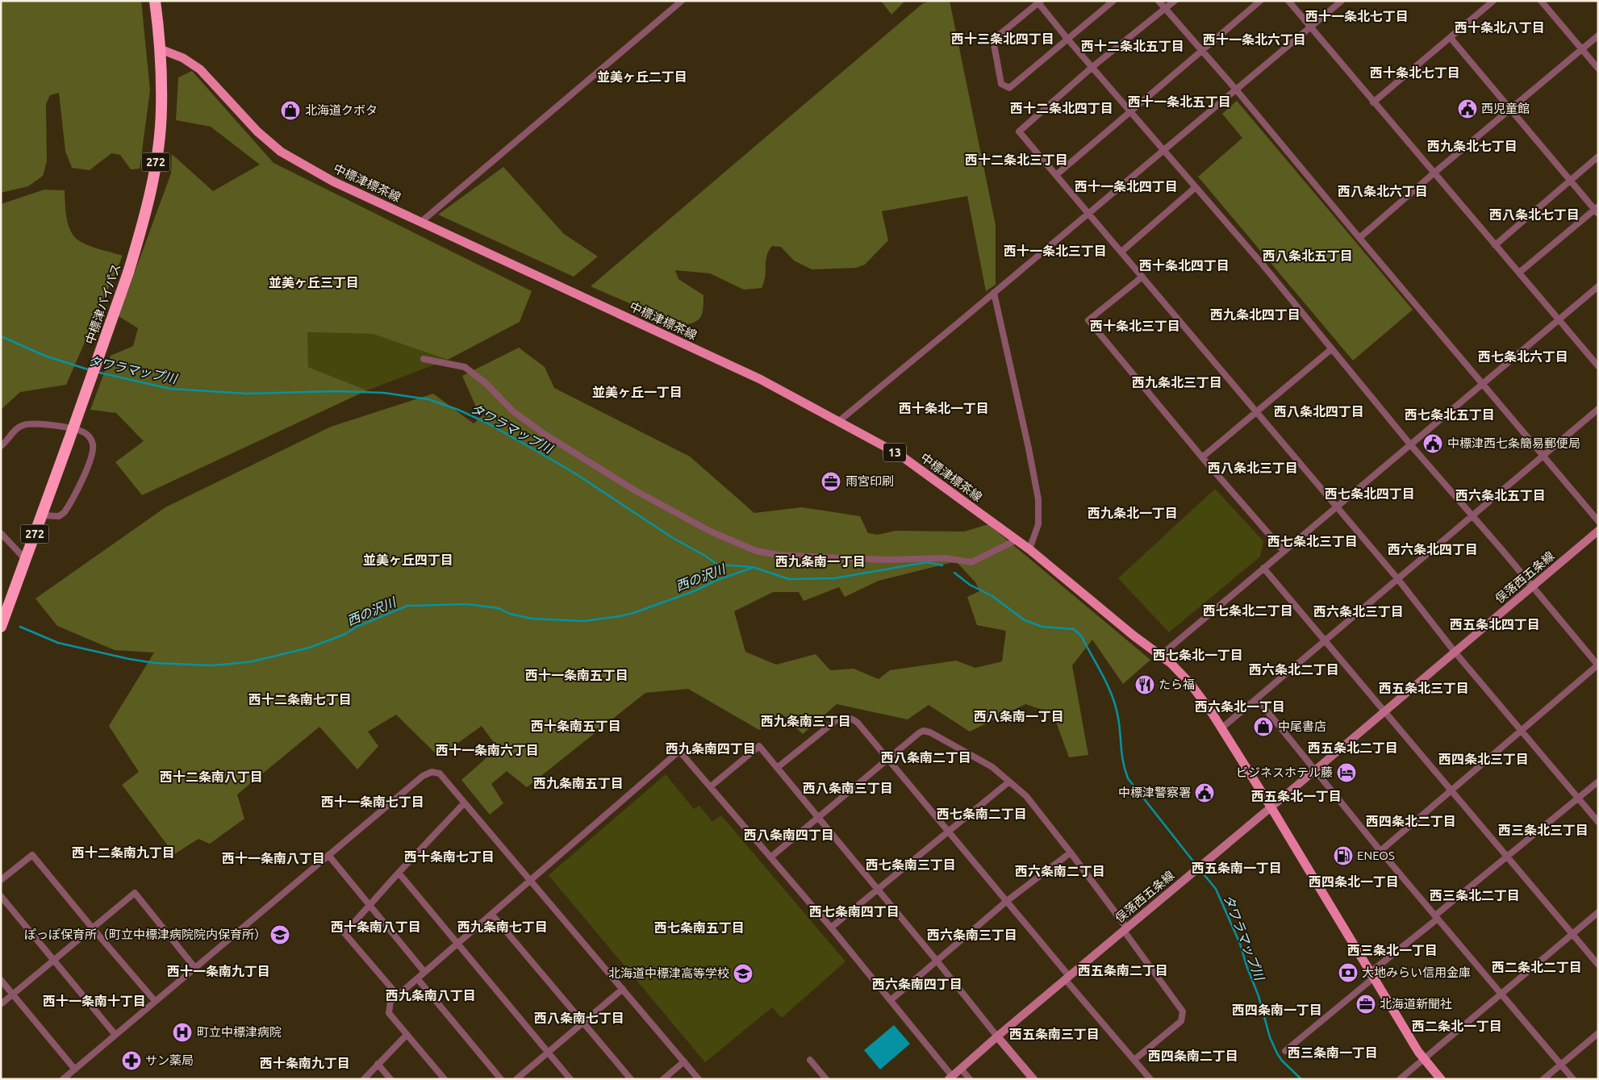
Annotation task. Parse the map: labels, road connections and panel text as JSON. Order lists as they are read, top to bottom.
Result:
{
  "streets": {
    "highway": ["272", "中標津バイパス"],
    "main road": ["中標津標茶線", "13", "俣落西五条線"]
  },
  "crossings": [
    ["272", "中標津標茶線"],
    ["272", "中標津バイパス"],
    ["中標津標茶線", "中標津バイパス"],
    ["中標津標茶線", "俣落西五条線"]
  ],
  "districts": [
    "西十一条北七丁目",
    "西十条北八丁目",
    "西十三条北四丁目",
    "西十一条北六丁目",
    "西十二条北五丁目",
    "西十条北七丁目",
    "並美ヶ丘二丁目",
    "西十一条北五丁目",
    "西十二条北四丁目",
    "西九条北七丁目",
    "西十二条北三丁目",
    "西十一条北四丁目",
    "西八条北六丁目",
    "西八条北七丁目",
    "西十一条北三丁目",
    "西八条北五丁目",
    "西十条北四丁目",
    "並美ヶ丘三丁目",
    "西九条北四丁目",
    "西十条北三丁目",
    "西七条北六丁目",
    "西九条北三丁目",
    "並美ヶ丘一丁目",
    "西十条北一丁目",
    "西八条北四丁目",
    "西七条北五丁目",
    "西八条北三丁目",
    "西七条北四丁目",
    "西六条北五丁目",
    "西九条北一丁目",
    "西七条北三丁目",
    "西六条北四丁目",
    "並美ヶ丘四丁目",
    "西九条南一丁目",
    "西七条北二丁目",
    "西六条北三丁目",
    "西五条北四丁目",
    "西七条北一丁目",
    "西六条北二丁目",
    "西十一条南五丁目",
    "西五条北三丁目",
    "西十二条南七丁目",
    "西六条北一丁目",
    "西八条南一丁目",
    "西九条南三丁目",
    "西十条南五丁目",
    "西五条北二丁目",
    "西九条南四丁目",
    "西十一条南六丁目",
    "西八条南二丁目",
    "西四条北三丁目",
    "西十二条南八丁目",
    "西九条南五丁目",
    "西八条南三丁目",
    "西五条北一丁目",
    "西十一条南七丁目",
    "西七条南二丁目",
    "西四条北二丁目",
    "西三条北三丁目",
    "西八条南四丁目",
    "西十二条南九丁目",
    "西十条南七丁目",
    "西十一条南八丁目",
    "西七条南三丁目",
    "西五条南一丁目",
    "西六条南二丁目",
    "西四条北一丁目",
    "西三条北二丁目",
    "西七条南四丁目",
    "西十条南八丁目",
    "西九条南七丁目",
    "西七条南五丁目",
    "西六条南三丁目",
    "西三条北一丁目",
    "西二条北二丁目",
    "西五条南二丁目",
    "西十一条南九丁目",
    "西六条南四丁目",
    "西九条南八丁目",
    "西十一条南十丁目",
    "西四条南一丁目",
    "西八条南七丁目",
    "西二条北一丁目",
    "西五条南三丁目",
    "西三条南一丁目",
    "西四条南二丁目",
    "西十条南九丁目"
  ],
  "water": ["タワラマップ川", "西の沢川"],
  "places": {
    "public building": ["西児童館", "中標津西七条簡易郵便局", "中標津警察署"],
    "shop": ["北海道クボタ", "中尾書店"],
    "office": ["雨宮印刷", "北海道新聞社"],
    "restaurant": ["たら福"],
    "hotel": ["ビジネスホテル藤"],
    "fuel station": ["ENEOS"],
    "school or university": ["ぽっぽ保育所（町立中標津病院院内保育所）", "北海道中標津高等学校"],
    "bank": ["大地みらい信用金庫"],
    "hospital": ["町立中標津病院"],
    "pharmacy": ["サン薬局"]
  }
}
